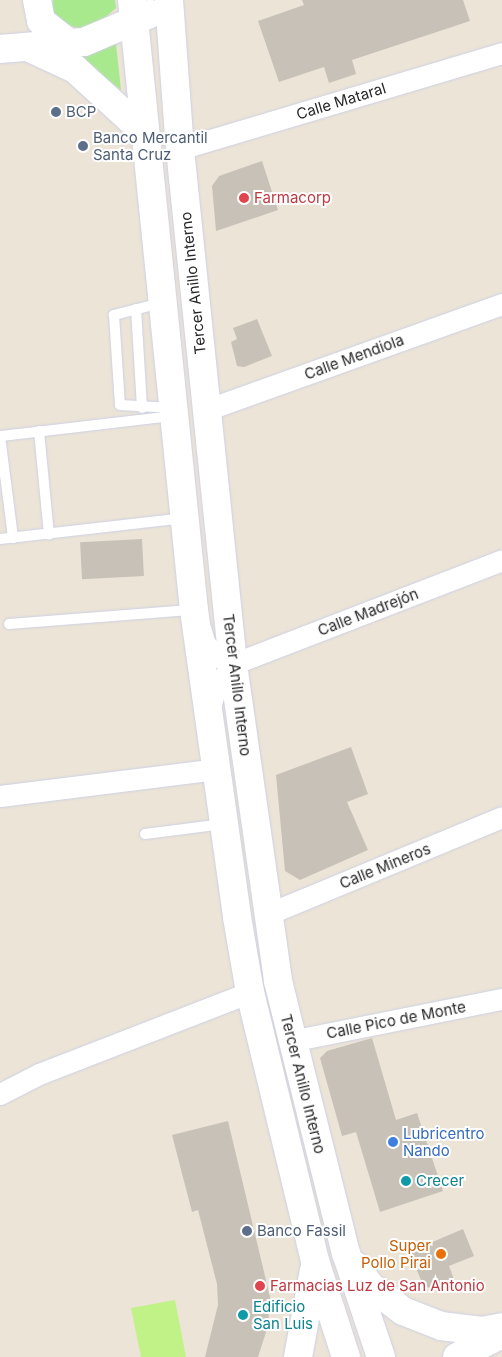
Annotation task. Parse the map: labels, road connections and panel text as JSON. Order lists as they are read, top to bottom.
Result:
{
  "streets": {
    "main road": ["Tercer Anillo Interno"],
    "street": [
      "Calle Mataral",
      "Calle Mendiola",
      "Calle Madrejón",
      "Calle Mineros",
      "Calle Pico de Monte"
    ]
  },
  "crossings": [
    ["Calle Mataral", "Tercer Anillo Interno"],
    ["Tercer Anillo Interno", "Calle Mendiola"],
    ["Tercer Anillo Interno", "Calle Madrejón"],
    ["Tercer Anillo Interno", "Calle Mineros"],
    ["Tercer Anillo Interno", "Calle Pico de Monte"]
  ],
  "places": [
    "BCP",
    "Banco Mercantil Santa Cruz",
    "Farmacorp",
    "Lubricentro Nando",
    "Crecer",
    "Banco Fassil",
    "Super Pollo Pirai",
    "Farmacias Luz de San Antonio",
    "Edificio San Luis"
  ]
}
